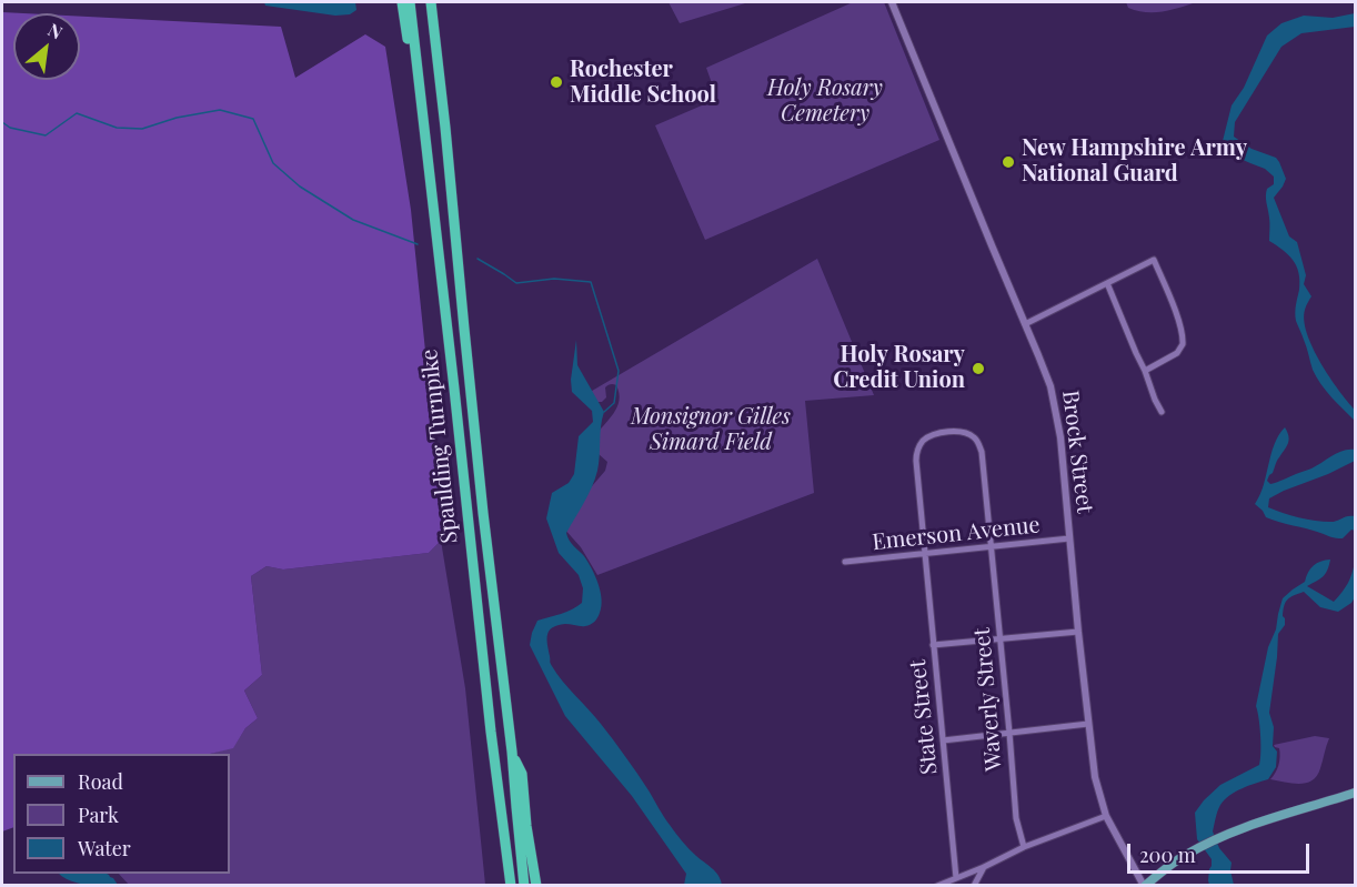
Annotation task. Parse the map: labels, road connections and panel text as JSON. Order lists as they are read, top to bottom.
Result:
{
  "streets": {
    "highway": ["Spaulding Turnpike"],
    "street": [
      "Brock Street",
      "Emerson Avenue",
      "Waverly Street",
      "State Street"
    ]
  },
  "crossings": [
    ["Brock Street", "Emerson Avenue"],
    ["Emerson Avenue", "Waverly Street"],
    ["Emerson Avenue", "State Street"],
    ["Waverly Street", "State Street"]
  ],
  "parks": ["Holy Rosary Cemetery", "Monsignor Gilles Simard Field"],
  "places": ["Rochester Middle School", "New Hampshire Army National Guard", "Holy Rosary Credit Union"],
  "legend": ["Road", "Park", "Water"],
  "scale_bar": "200 m",
  "north": "top right"
}
